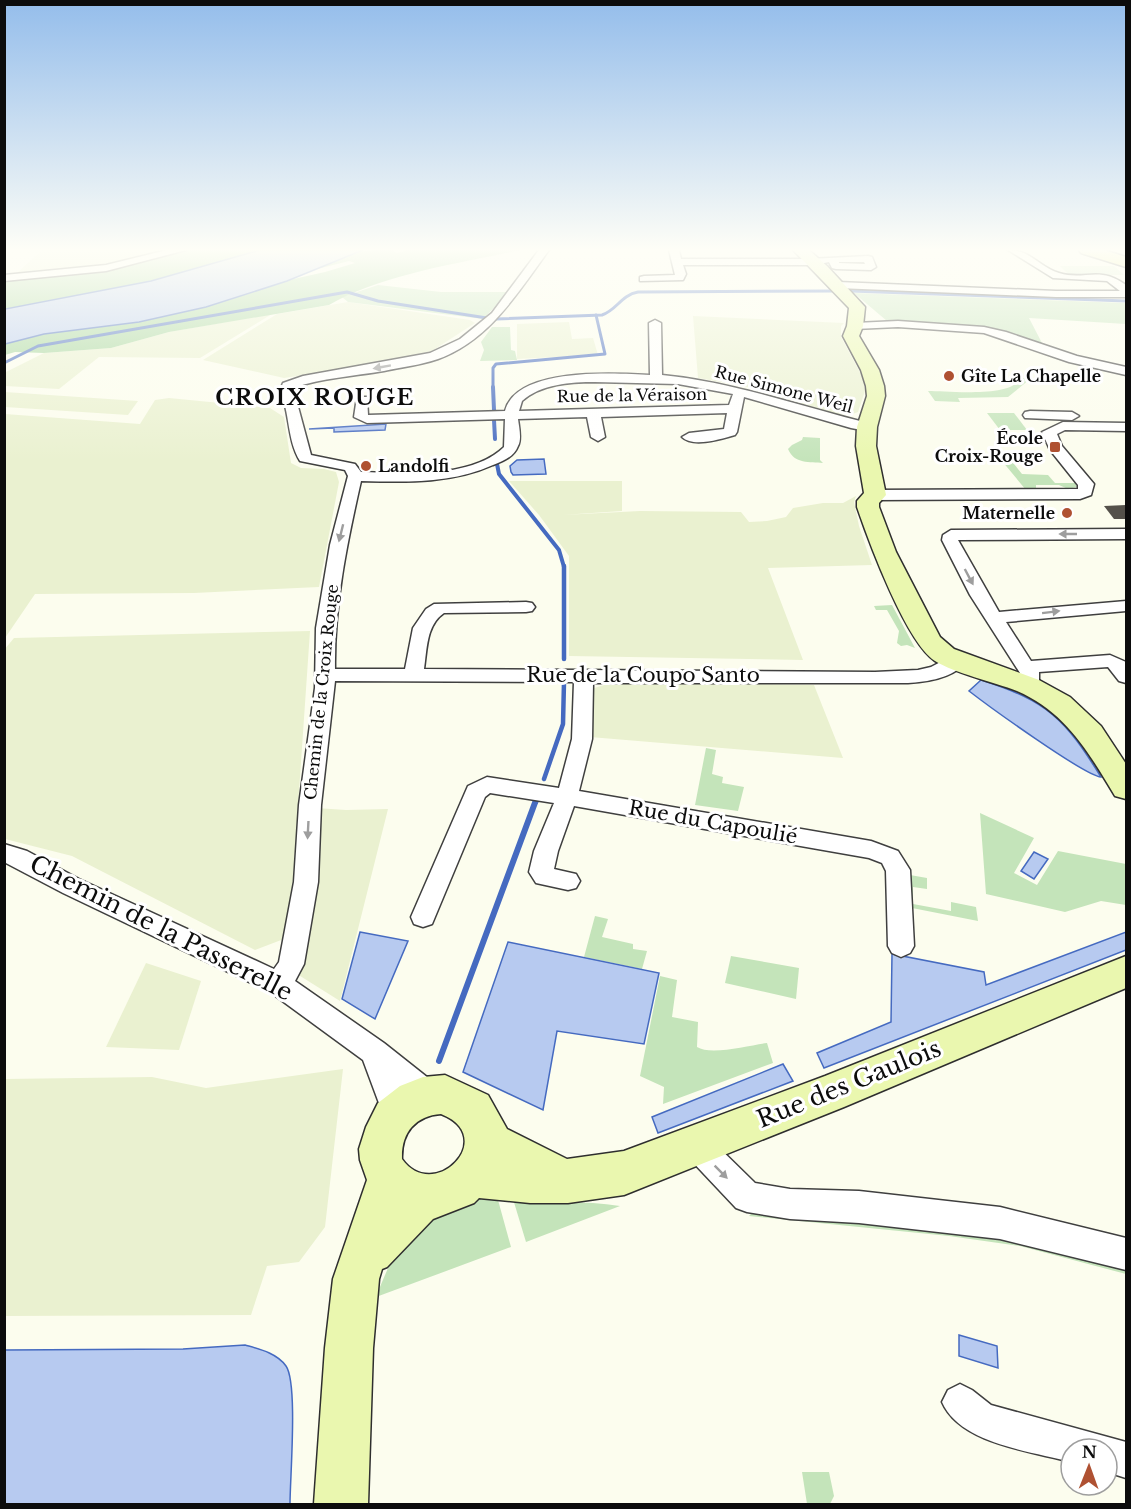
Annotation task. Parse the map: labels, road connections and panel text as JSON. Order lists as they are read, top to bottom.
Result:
{
  "streets": {
    "street": [
      "Rue Simone Weil",
      "Rue de la Véraison",
      "Rue de la Coupo Santo",
      "Chemin de la Croix Rouge",
      "Rue du Capoulié",
      "Chemin de la Passerelle",
      "Rue des Gaulois"
    ]
  },
  "crossings": [
    ["Rue Simone Weil", "Rue de la Véraison"],
    ["Rue de la Coupo Santo", "Chemin de la Croix Rouge"],
    ["Chemin de la Croix Rouge", "Chemin de la Passerelle"],
    ["Chemin de la Passerelle", "Rue des Gaulois"]
  ],
  "one_way": ["Chemin de la Croix Rouge"],
  "districts": ["CROIX ROUGE"],
  "places": {
    "other": ["Gîte La Chapelle", "Landolfi", "Maternelle"],
    "transit": ["École Croix-Rouge"]
  },
  "north": "top"
}
